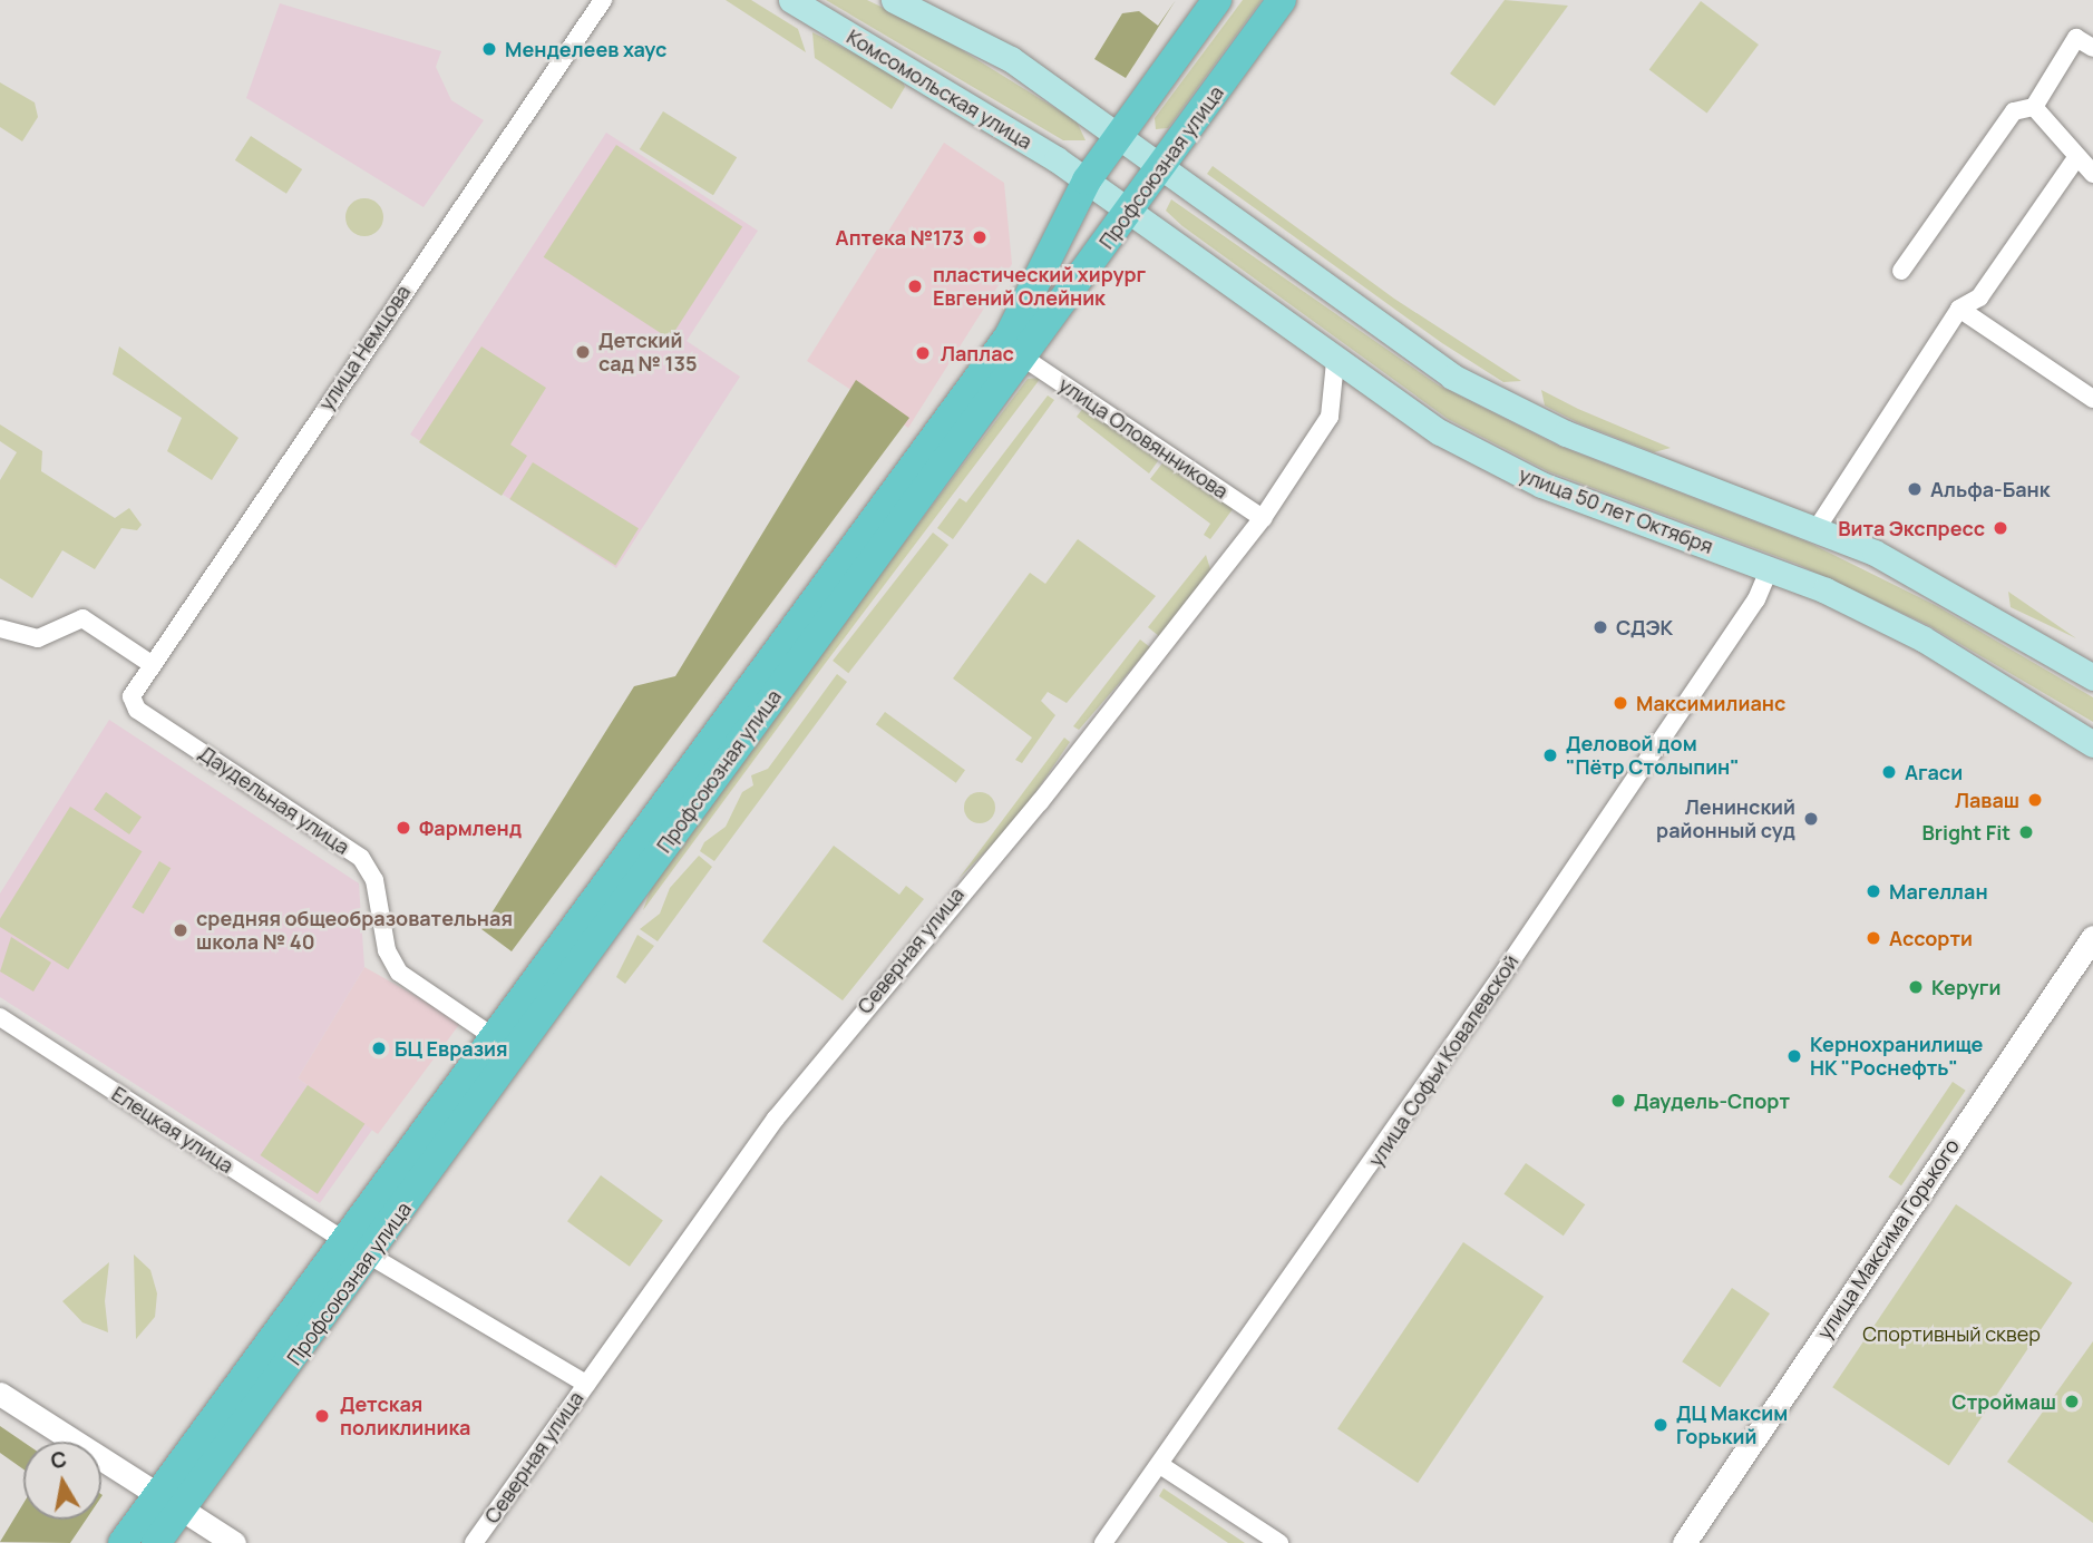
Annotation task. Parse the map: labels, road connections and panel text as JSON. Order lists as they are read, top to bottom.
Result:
{
  "streets": {
    "main road": ["Комсомольская улица", "Профсоюзная улица", "улица 50 лет Октября"],
    "street": [
      "улица Немцова",
      "улица Оловянникова",
      "Даудельная улица",
      "Северная улица",
      "улица Софьи Ковалевской",
      "Елецкая улица",
      "улица Максима Горького"
    ]
  },
  "crossings": [
    ["Комсомольская улица", "Профсоюзная улица"],
    ["Комсомольская улица", "улица 50 лет Октября"],
    ["Профсоюзная улица", "улица Оловянникова"],
    ["Профсоюзная улица", "улица 50 лет Октября"],
    ["Профсоюзная улица", "Даудельная улица"],
    ["Профсоюзная улица", "Елецкая улица"],
    ["улица Немцова", "Даудельная улица"],
    ["улица Оловянникова", "Северная улица"],
    ["улица 50 лет Октября", "Северная улица"],
    ["улица 50 лет Октября", "улица Софьи Ковалевской"],
    ["Северная улица", "Елецкая улица"]
  ],
  "parks": ["Спортивный сквер"],
  "places": [
    "Менделеев хаус",
    "Аптека №173",
    "пластический хирург Евгений Олейник",
    "Детский сад № 135",
    "Лаплас",
    "Альфа-Банк",
    "Вита Экспресс",
    "СДЭК",
    "Максимилианс",
    "Деловой дом \"Пётр Столыпин\"",
    "Агаси",
    "Лаваш",
    "Ленинский районный суд",
    "Фармленд",
    "Bright Fit",
    "Магеллан",
    "средняя общеобразовательная школа № 40",
    "Ассорти",
    "Керуги",
    "БЦ Евразия",
    "Кернохранилище НК \"Роснефть\"",
    "Даудель-Спорт",
    "Строймаш",
    "Детская поликлиника",
    "ДЦ Максим Горький"
  ],
  "north": "top"
}
